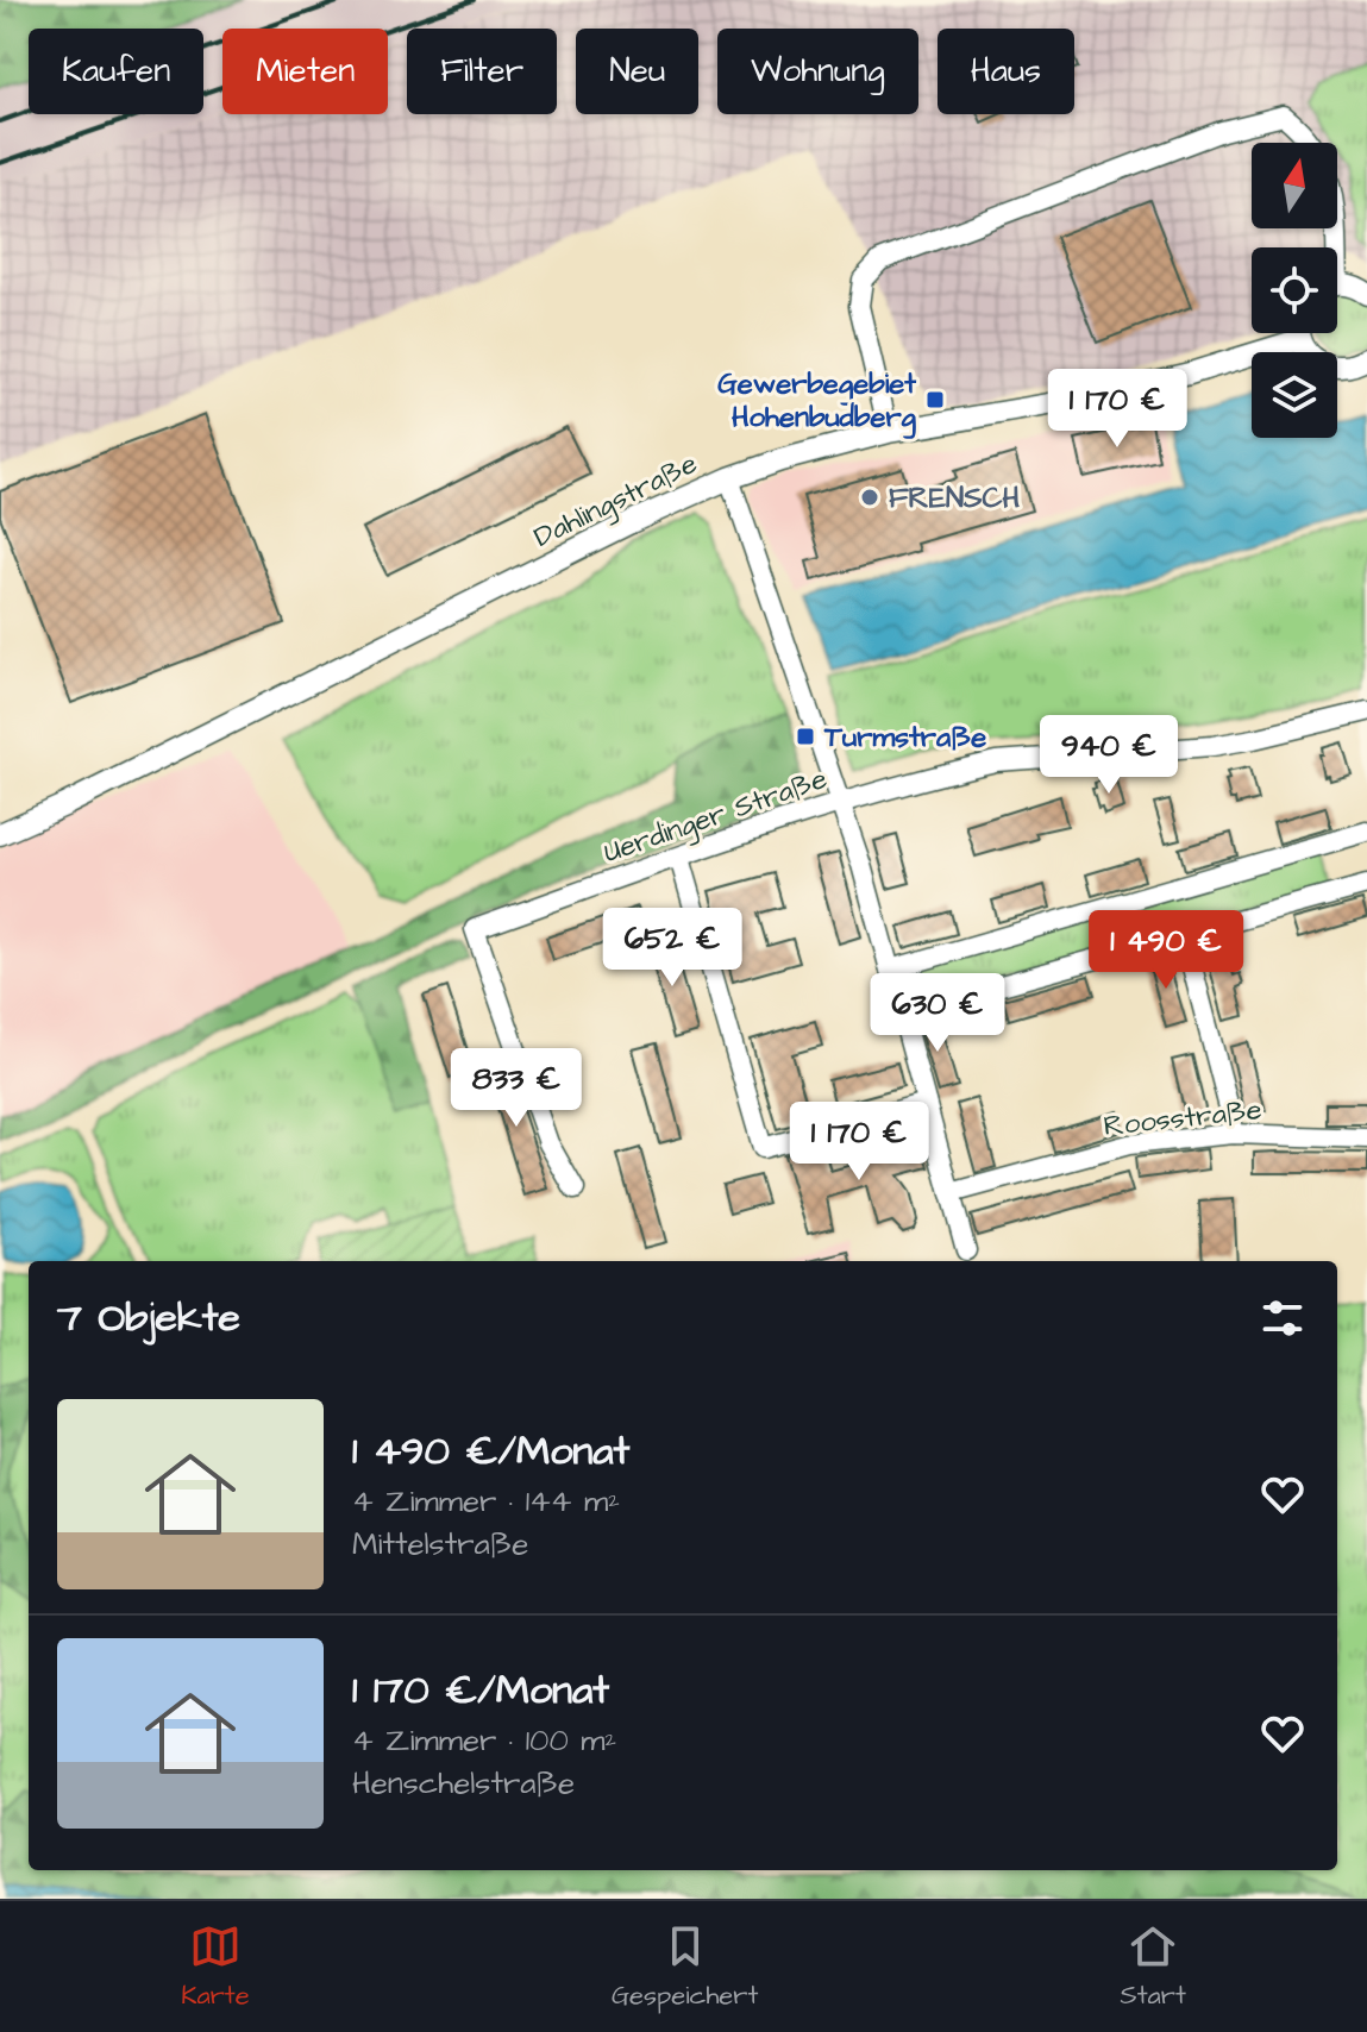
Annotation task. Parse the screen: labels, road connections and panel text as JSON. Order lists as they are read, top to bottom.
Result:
{
  "streets": {
    "street": ["Dahlingstraße", "Uerdinger Straße", "Roosstraße"]
  },
  "places": {
    "transit": ["Gewerbegebiet Hohenbudberg", "Turmstraße"],
    "other": ["FRENSCH"]
  },
  "north": "top",
  "page": {
    "chip": [
      "Kaufen",
      "Mieten",
      "Filter",
      "Neu",
      "Wohnung",
      "Haus"
    ],
    "price": [
      "1 170 €",
      "940 €",
      "652 €",
      "1 490 €",
      "630 €",
      "833 €",
      "1 170 €"
    ],
    "heading": "7 Objekte",
    "list": [
      {
        "name": "1 490 €/Monat",
        "note": "4 Zimmer · 144 m² · Mittelstraße"
      },
      {
        "name": "1 170 €/Monat",
        "note": "4 Zimmer · 100 m² · Henschelstraße"
      }
    ],
    "tabs": ["Karte", "Gespeichert", "Start"]
  }
}
